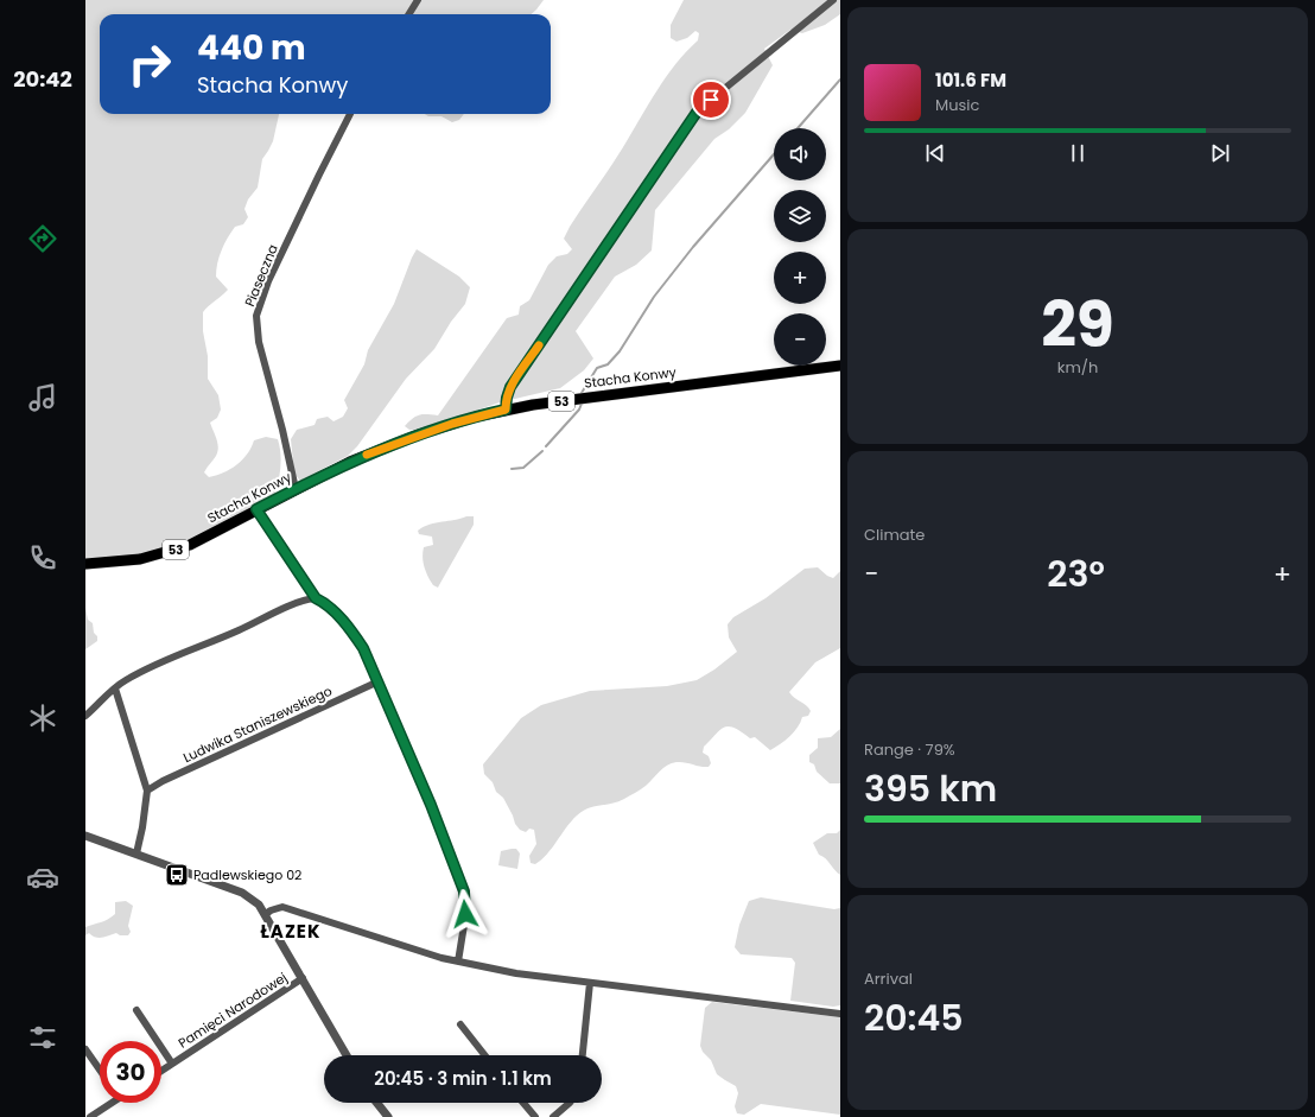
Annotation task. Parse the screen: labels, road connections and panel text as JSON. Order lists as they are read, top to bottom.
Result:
{
  "streets": {
    "main road": ["Stacha Konwy", "53"],
    "street": ["Piaseczna", "Ludwika Staniszewskiego", "Pamięci Narodowej"]
  },
  "crossings": [
    ["Piaseczna", "Stacha Konwy"]
  ],
  "districts": ["ŁAZEK"],
  "places": {
    "bus stop": ["Padlewskiego 02"]
  },
  "page": {
    "tabs": "20:42",
    "turn": ["440 m", "Stacha Konwy"],
    "song": ["101.6 FM", "Music"],
    "map_buttons": ["+", "−"],
    "tile": [
      ["29", "km/h"],
      "Climate",
      ["Range · 79%", "395 km"],
      ["Arrival", "20:45"]
    ],
    "heat": ["−", "23°", "+"],
    "limit": "30",
    "trip": "20:45 · 3 min · 1.1 km"
  }
}
